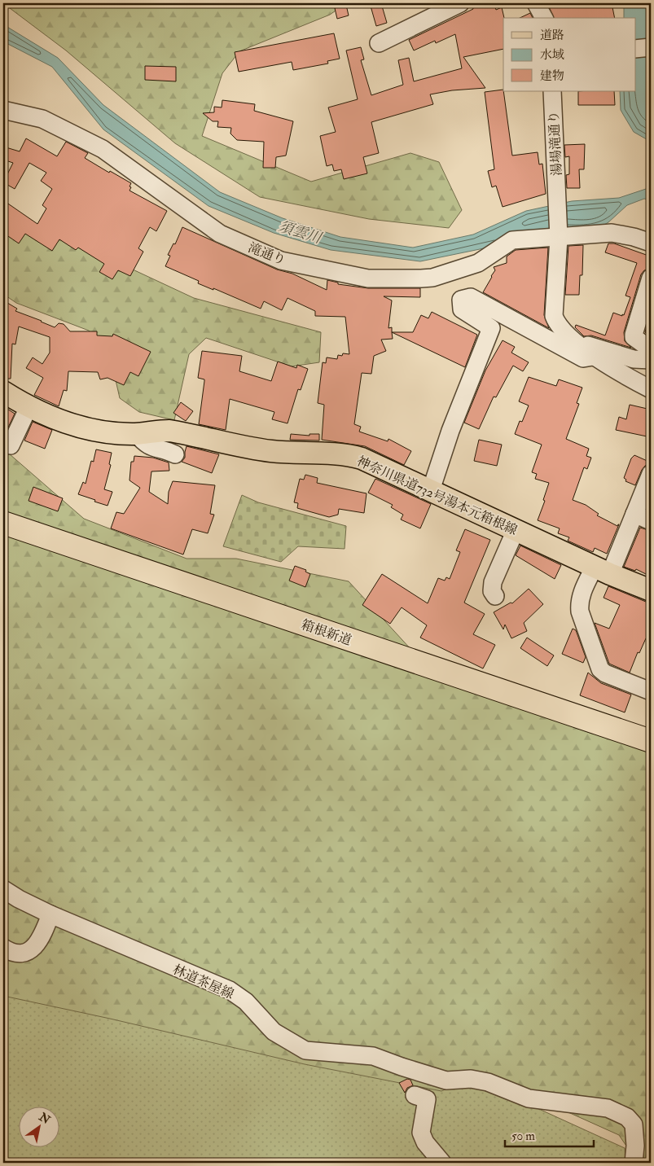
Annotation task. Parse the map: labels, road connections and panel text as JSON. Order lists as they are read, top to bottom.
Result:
{
  "streets": {
    "highway": ["箱根新道"],
    "main road": ["神奈川県道732号湯本元箱根線"],
    "street": ["湯場滝通り", "滝通り", "林道茶屋線"]
  },
  "crossings": [
    ["湯場滝通り", "滝通り"]
  ],
  "water": ["須雲川"],
  "legend": ["道路", "水域", "建物"],
  "scale_bar": "50 m",
  "north": "top right"
}
